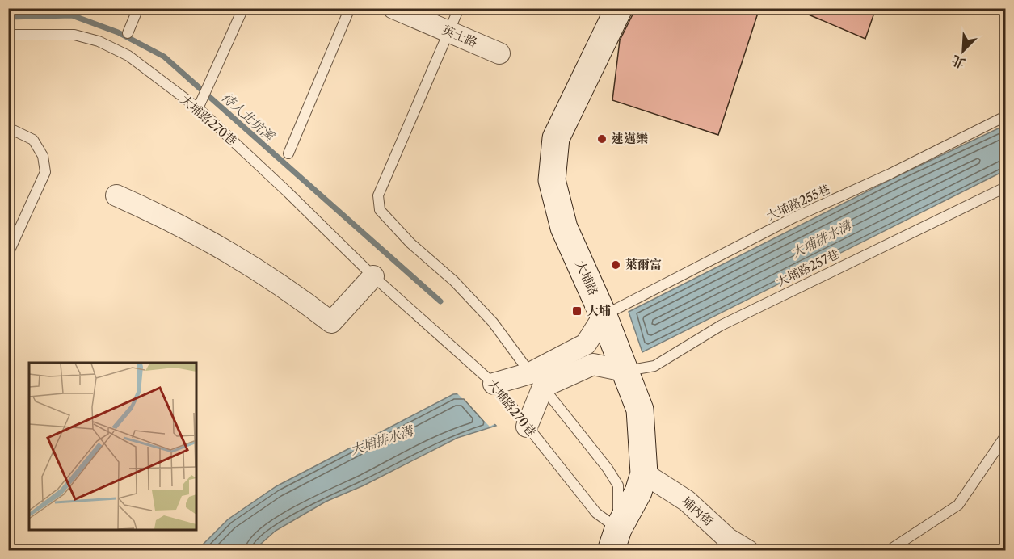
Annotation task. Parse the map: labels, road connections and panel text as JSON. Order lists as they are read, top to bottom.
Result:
{
  "streets": {
    "main road": ["大埔路"],
    "street": ["英士路", "埔內街"],
    "lane": ["大埔路270巷", "大埔路255巷", "大埔路257巷"]
  },
  "crossings": [
    ["大埔路270巷", "大埔路"],
    ["大埔路255巷", "大埔路"],
    ["大埔路257巷", "大埔路"],
    ["大埔路", "埔內街"]
  ],
  "water": ["待人北坑溪", "大埔排水溝"],
  "places": {
    "other": ["速邁樂", "萊爾富"],
    "transit": ["大埔"]
  },
  "north": "bottom left"
}
